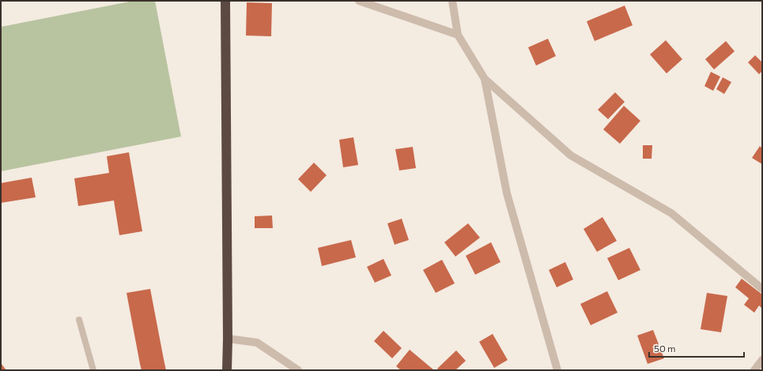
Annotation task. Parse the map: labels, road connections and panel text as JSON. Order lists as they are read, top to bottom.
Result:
{
  "scale_bar": "50 m"
}
